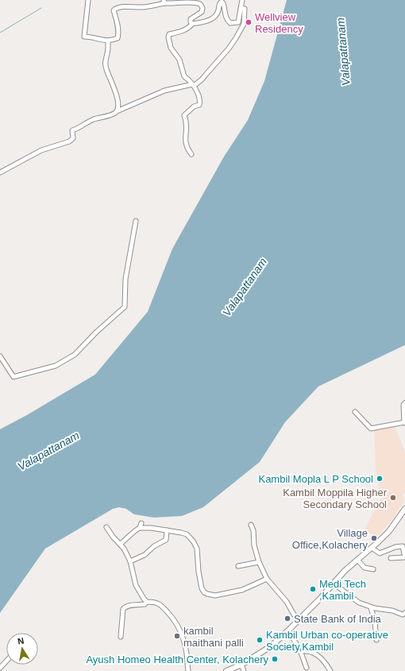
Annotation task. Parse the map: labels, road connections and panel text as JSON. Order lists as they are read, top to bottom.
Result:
{
  "water": ["Valapattanam"],
  "places": [
    "Wellview Residency",
    "Kambil Mopla L P School",
    "Kambil Moppila Higher Secondary School",
    "Village Office,Kolachery",
    "Medi Tech ,Kambil",
    "State Bank of India",
    "kambil maithani palli",
    "Kambil Urban co-operative Society,Kambil",
    "Ayush Homeo Health Center, Kolachery"
  ],
  "north": "top"
}
